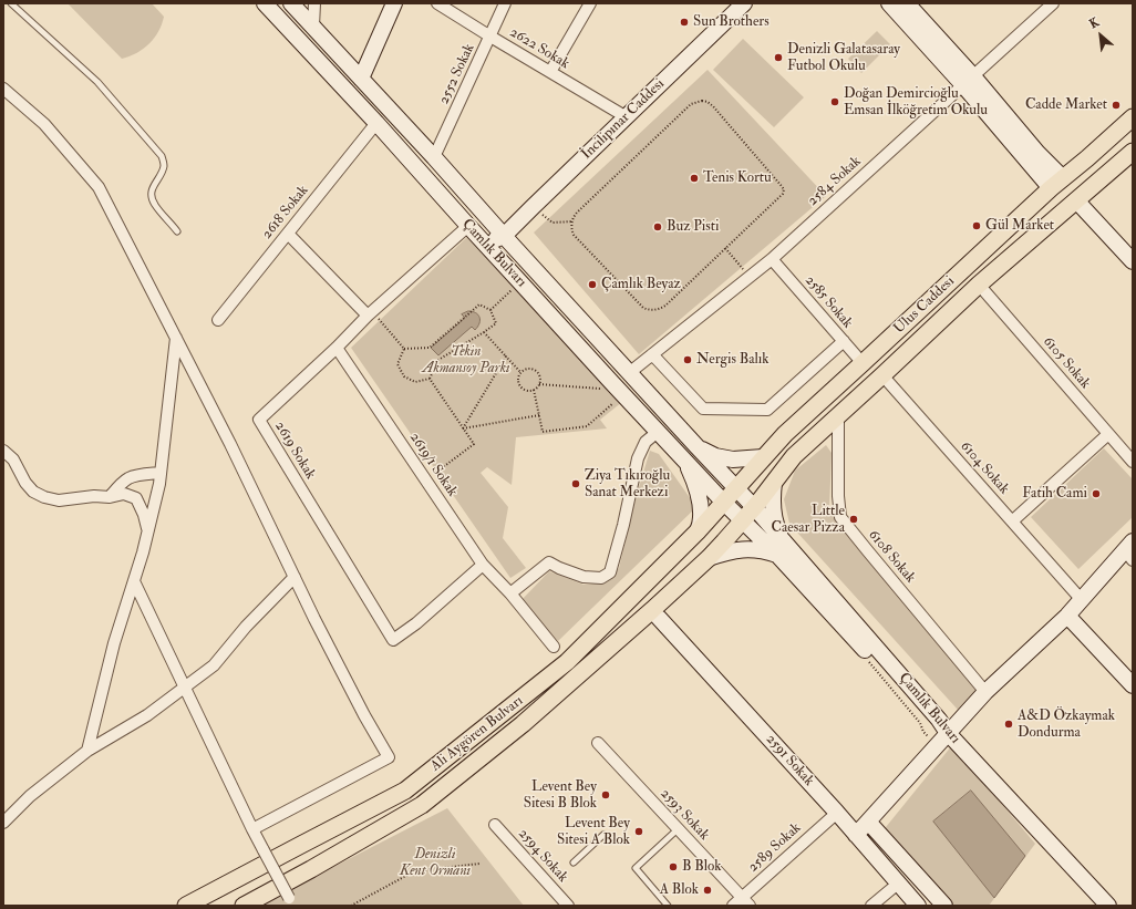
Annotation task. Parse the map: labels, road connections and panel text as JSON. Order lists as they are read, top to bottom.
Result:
{
  "streets": {
    "main road": [
      "İncilipınar Caddesi",
      "Çamlık Bulvarı",
      "Ulus Caddesi",
      "Ali Aygören Bulvarı",
      "2591 Sokak"
    ],
    "street": [
      "2622 Sokak",
      "2552 Sokak",
      "2584 Sokak",
      "2618 Sokak",
      "2585 Sokak",
      "6105 Sokak",
      "2619 Sokak",
      "2619/1 Sokak",
      "6104 Sokak",
      "6108 Sokak",
      "2593 Sokak",
      "2589 Sokak",
      "2594 Sokak"
    ]
  },
  "crossings": [
    ["2622 Sokak", "2552 Sokak"],
    ["2622 Sokak", "İncilipınar Caddesi"],
    ["2552 Sokak", "Çamlık Bulvarı"],
    ["İncilipınar Caddesi", "Çamlık Bulvarı"],
    ["2584 Sokak", "Çamlık Bulvarı"],
    ["2584 Sokak", "2585 Sokak"],
    ["2618 Sokak", "Çamlık Bulvarı"],
    ["Çamlık Bulvarı", "Ulus Caddesi"],
    ["Çamlık Bulvarı", "2619 Sokak"],
    ["Çamlık Bulvarı", "Ali Aygören Bulvarı"],
    ["2585 Sokak", "Ulus Caddesi"],
    ["Ulus Caddesi", "6105 Sokak"],
    ["Ulus Caddesi", "6104 Sokak"],
    ["Ulus Caddesi", "6108 Sokak"],
    ["Ulus Caddesi", "Ali Aygören Bulvarı"],
    ["2619 Sokak", "2619/1 Sokak"],
    ["2591 Sokak", "2589 Sokak"],
    ["2593 Sokak", "2589 Sokak"]
  ],
  "parks": ["Tekin Akmansoy Parkı", "Denizli Kent Ormanı"],
  "places": [
    "Sun Brothers",
    "Denizli Galatasaray Futbol Okulu",
    "Doğan Demircioğlu Emsan İlköğretim Okulu",
    "Cadde Market",
    "Tenis Kortu",
    "Gül Market",
    "Buz Pisti",
    "Çamlık Beyaz",
    "Nergis Balık",
    "Ziya Tıkıroğlu Sanat Merkezi",
    "Fatih Cami",
    "Little Caesar Pizza",
    "A&D Özkaymak Dondurma",
    "Levent Bey Sitesi B Blok",
    "Levent Bey Sitesi A Blok",
    "B Blok",
    "A Blok"
  ],
  "north": "top left"
}
